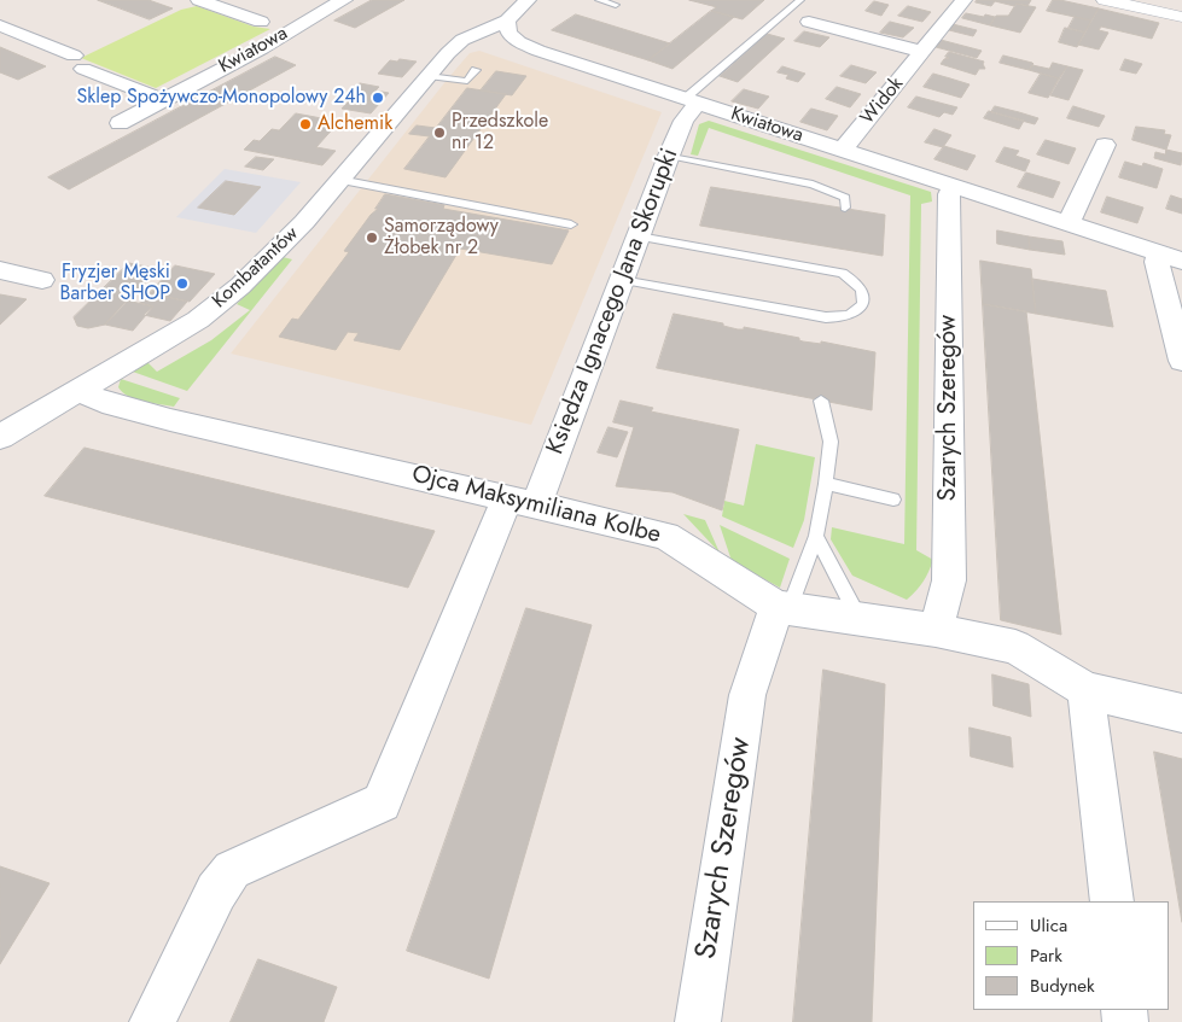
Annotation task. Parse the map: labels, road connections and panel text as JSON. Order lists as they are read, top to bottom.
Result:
{
  "streets": {
    "street": [
      "Kwiatowa",
      "Widok",
      "Kombatantów",
      "Księdza Ignacego Jana Skorupki",
      "Szarych Szeregów",
      "Ojca Maksymiliana Kolbe"
    ]
  },
  "crossings": [
    ["Kwiatowa", "Widok"],
    ["Kwiatowa", "Księdza Ignacego Jana Skorupki"],
    ["Kwiatowa", "Szarych Szeregów"],
    ["Kombatantów", "Ojca Maksymiliana Kolbe"],
    ["Księdza Ignacego Jana Skorupki", "Ojca Maksymiliana Kolbe"],
    ["Szarych Szeregów", "Ojca Maksymiliana Kolbe"]
  ],
  "places": [
    "Sklep Spożywczo-Monopolowy 24h",
    "Alchemik",
    "Przedszkole nr 12",
    "Samorządowy Żłobek nr 2",
    "Fryzjer Męski Barber SHOP"
  ],
  "legend": ["Ulica", "Park", "Budynek"]
}
